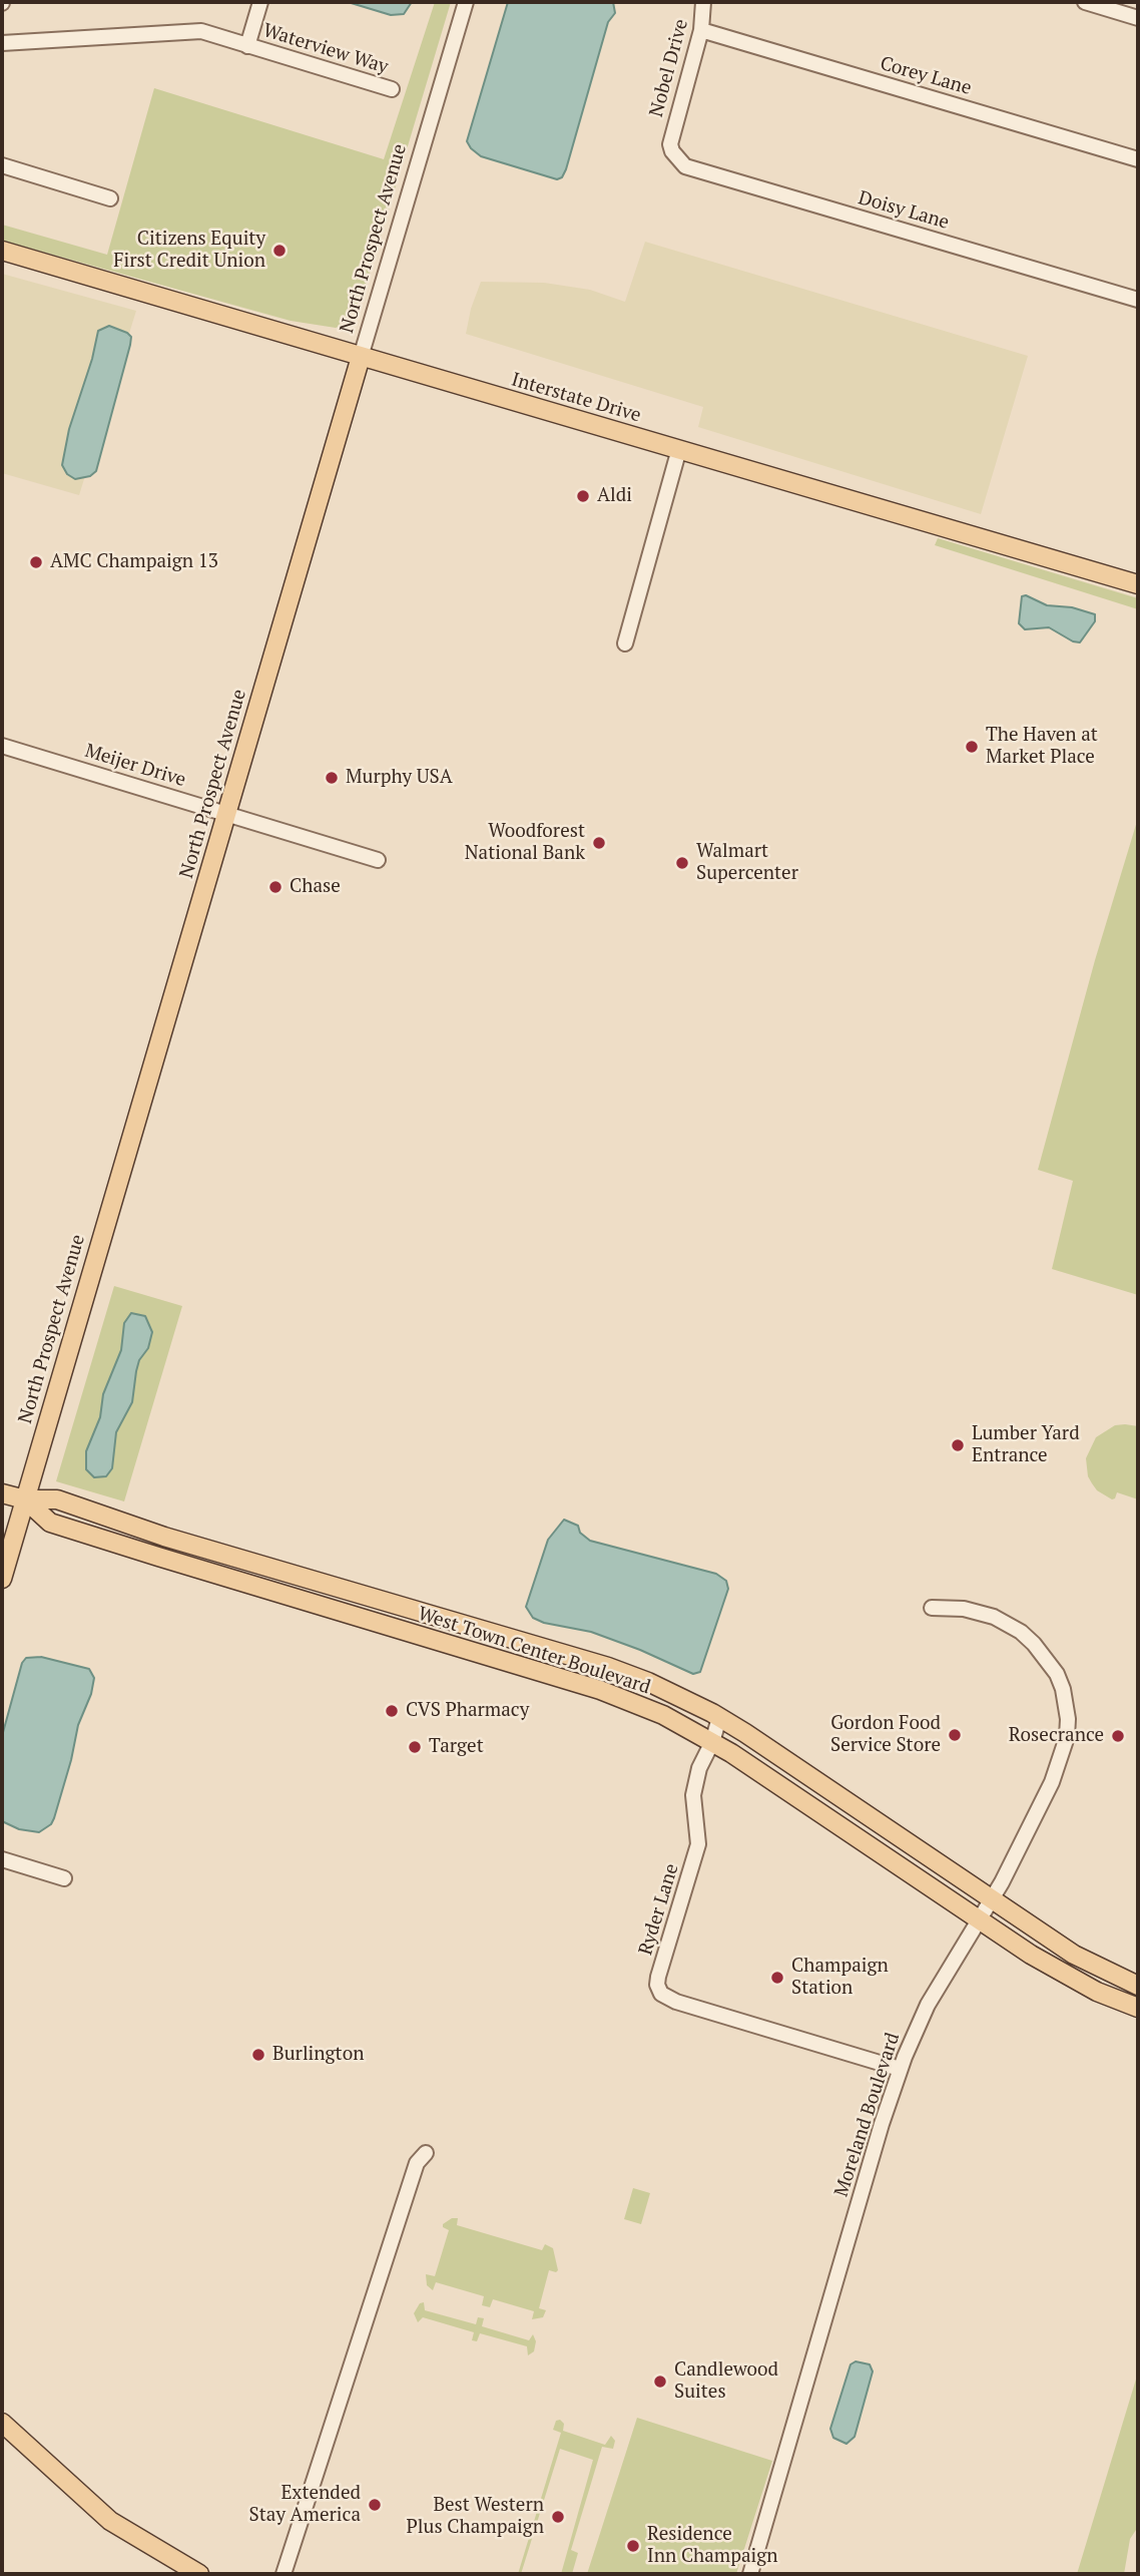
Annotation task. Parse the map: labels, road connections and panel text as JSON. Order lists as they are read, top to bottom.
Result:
{
  "streets": {
    "main road": ["North Prospect Avenue", "Interstate Drive", "West Town Center Boulevard"],
    "street": [
      "Waterview Way",
      "Nobel Drive",
      "Corey Lane",
      "Doisy Lane",
      "Meijer Drive",
      "Ryder Lane",
      "Moreland Boulevard"
    ]
  },
  "crossings": [
    ["Nobel Drive", "Corey Lane"],
    ["Nobel Drive", "Doisy Lane"],
    ["North Prospect Avenue", "Interstate Drive"],
    ["North Prospect Avenue", "Meijer Drive"],
    ["North Prospect Avenue", "West Town Center Boulevard"],
    ["West Town Center Boulevard", "Ryder Lane"],
    ["West Town Center Boulevard", "Moreland Boulevard"],
    ["Ryder Lane", "Moreland Boulevard"]
  ],
  "places": [
    "Citizens Equity First Credit Union",
    "Aldi",
    "AMC Champaign 13",
    "The Haven at Market Place",
    "Murphy USA",
    "Woodforest National Bank",
    "Walmart Supercenter",
    "Chase",
    "Lumber Yard Entrance",
    "CVS Pharmacy",
    "Gordon Food Service Store",
    "Rosecrance",
    "Target",
    "Champaign Station",
    "Burlington",
    "Candlewood Suites",
    "Extended Stay America",
    "Best Western Plus Champaign",
    "Residence Inn Champaign"
  ]
}
